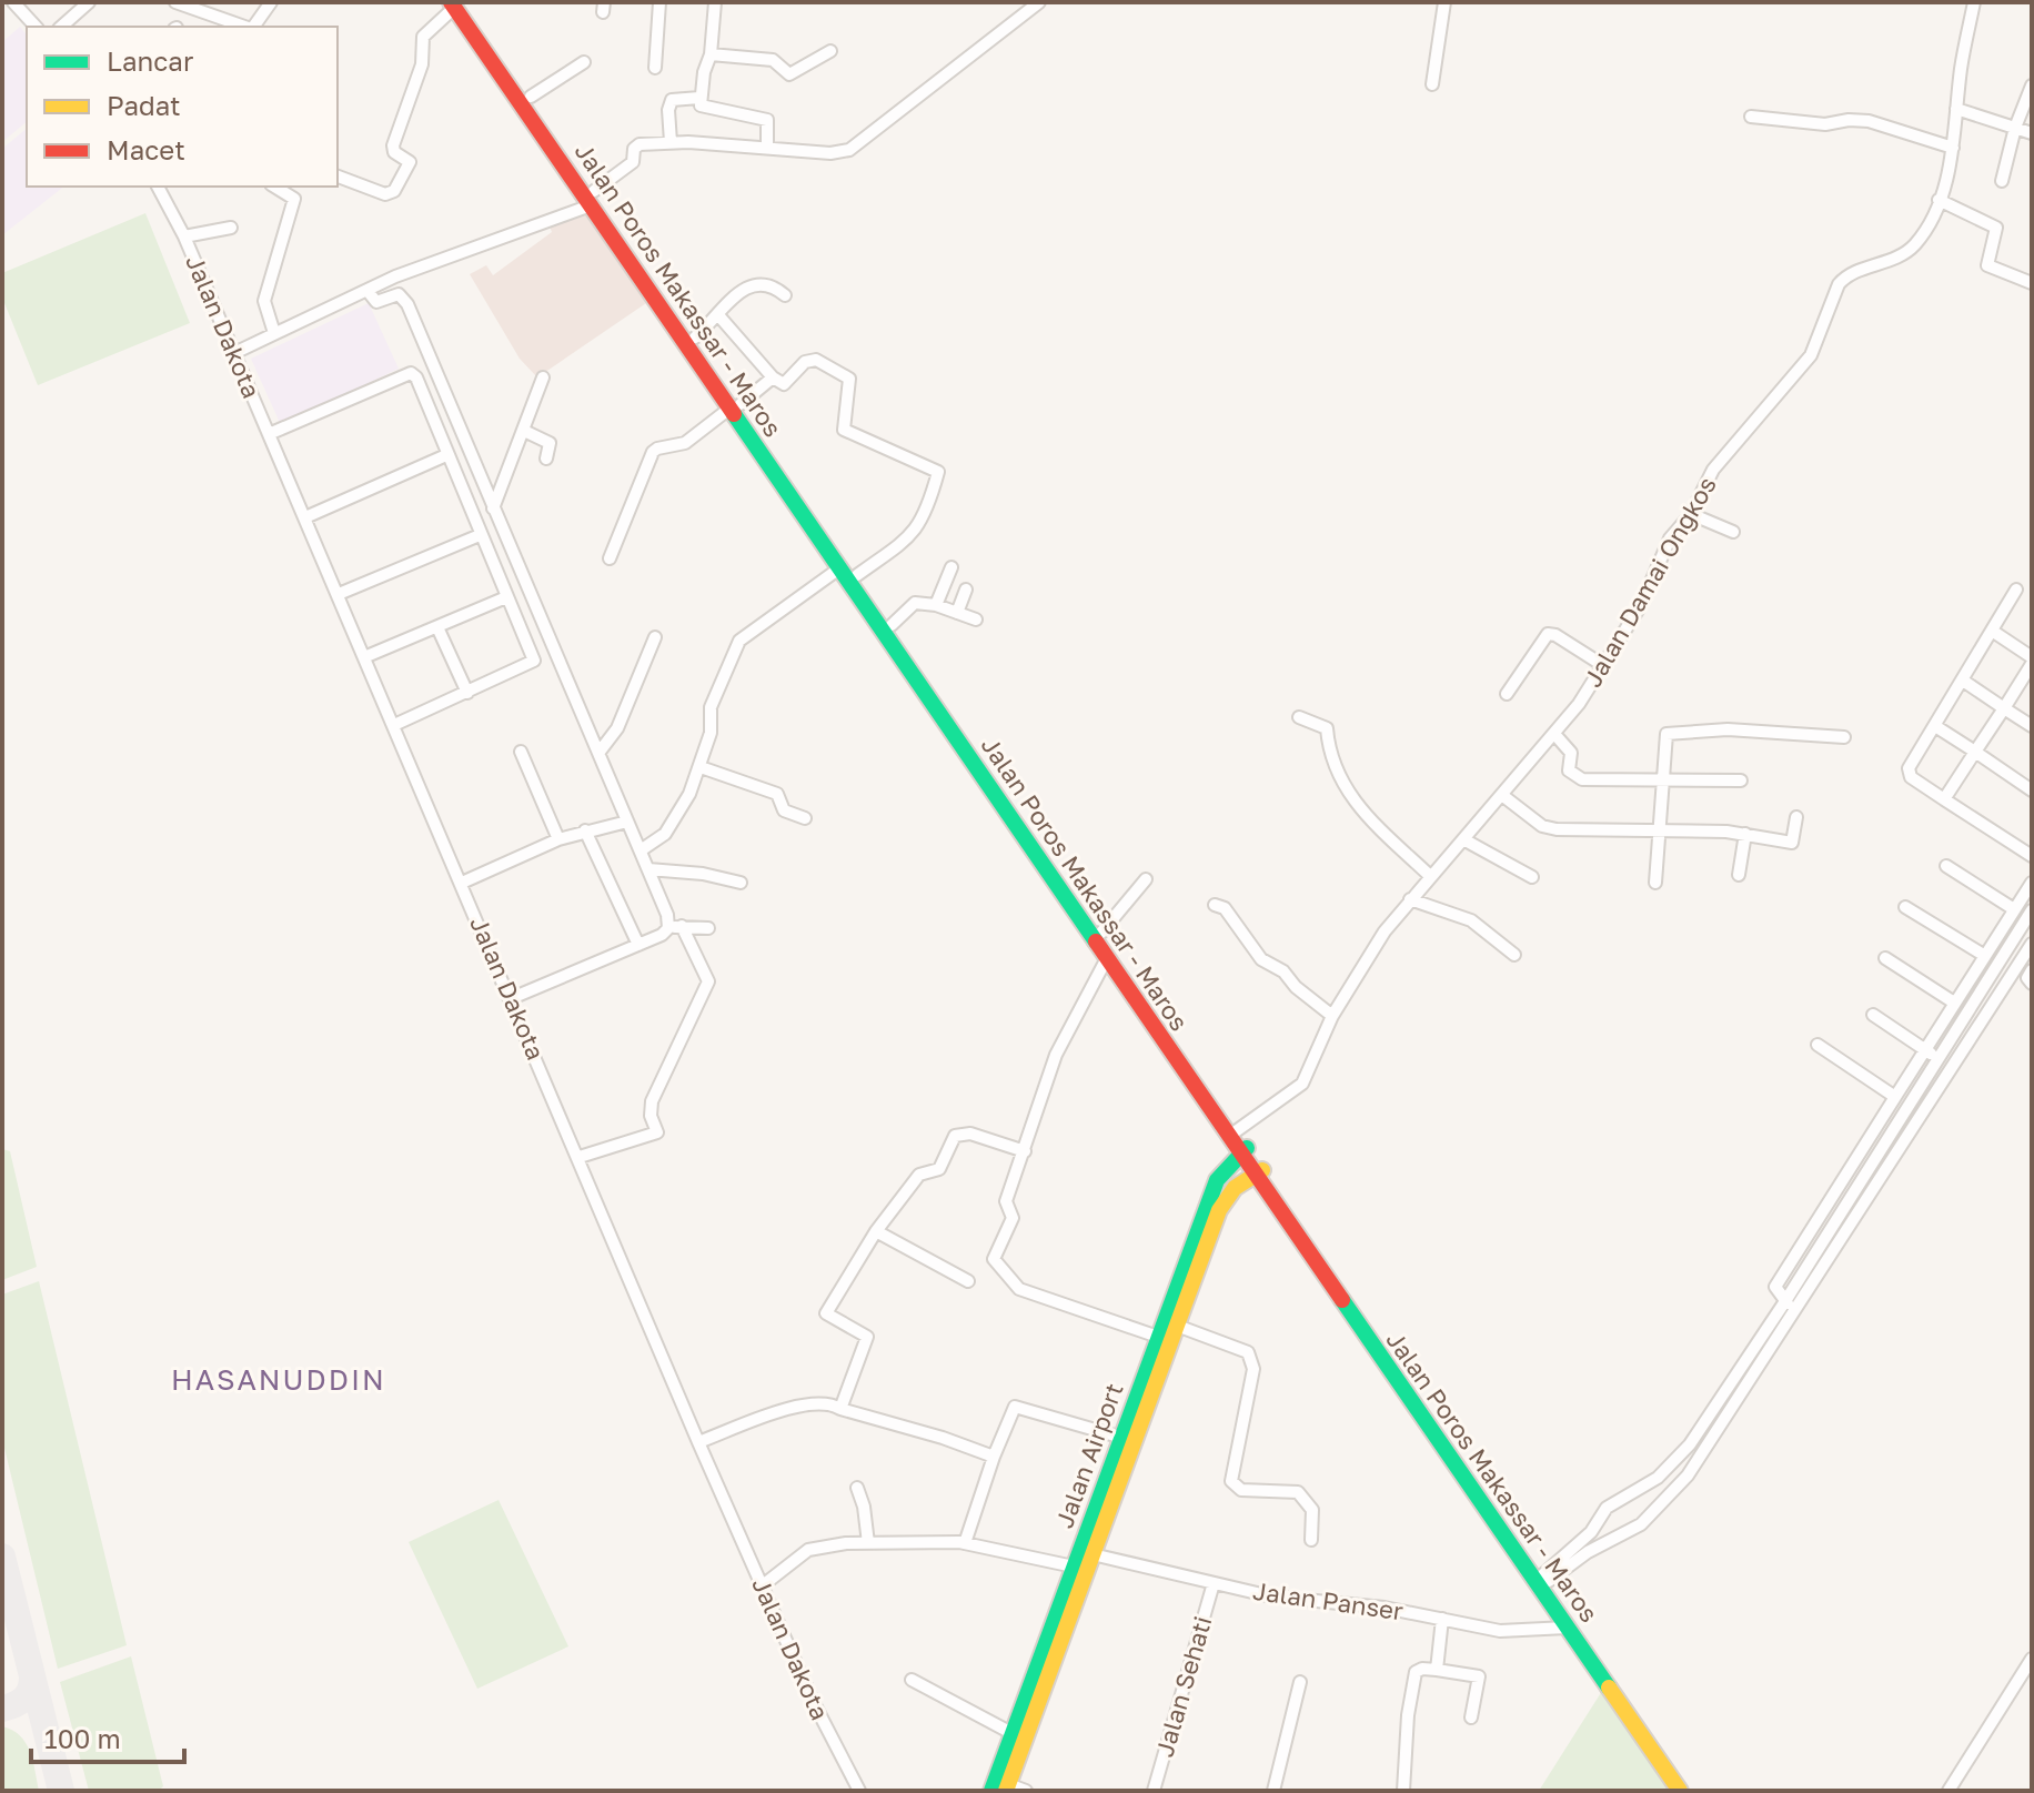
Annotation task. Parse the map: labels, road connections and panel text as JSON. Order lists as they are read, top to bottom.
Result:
{
  "streets": {
    "main road": ["Jalan Poros Makassar - Maros", "Jalan Airport"],
    "street": [
      "Jalan Dakota",
      "Jalan Damai Ongkos",
      "Jalan Panser",
      "Jalan Sehati"
    ]
  },
  "crossings": [
    ["Jalan Poros Makassar - Maros", "Jalan Damai Ongkos"],
    ["Jalan Poros Makassar - Maros", "Jalan Airport"],
    ["Jalan Poros Makassar - Maros", "Jalan Panser"],
    ["Jalan Airport", "Jalan Panser"],
    ["Jalan Panser", "Jalan Sehati"]
  ],
  "districts": ["HASANUDDIN"],
  "legend": ["Lancar", "Padat", "Macet"],
  "scale_bar": "100 m"
}
